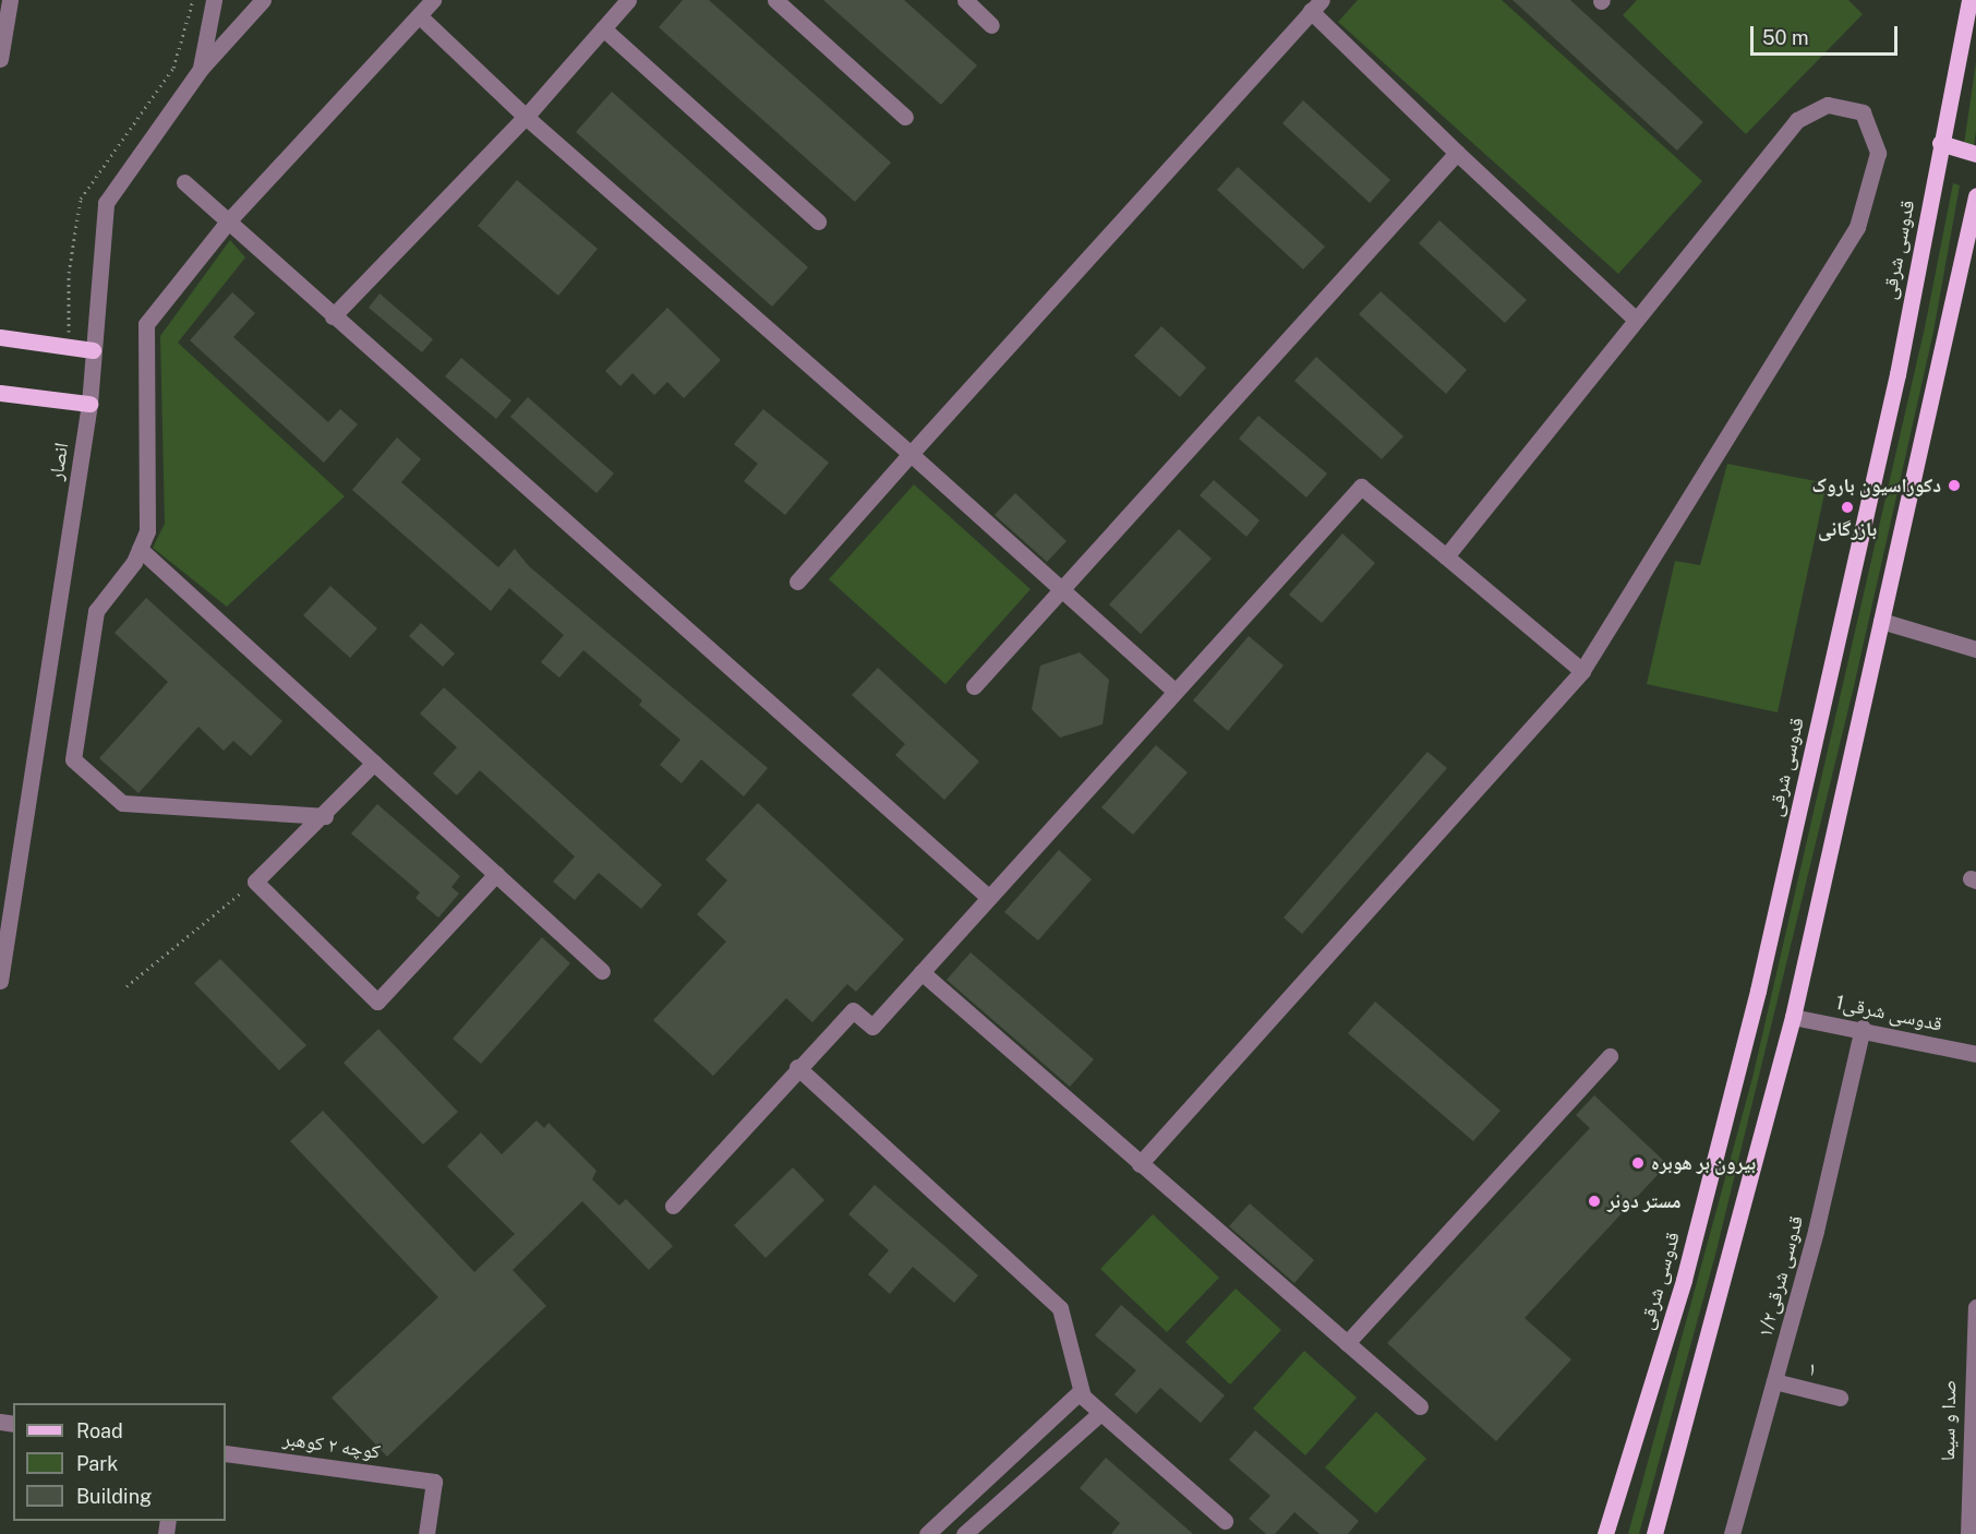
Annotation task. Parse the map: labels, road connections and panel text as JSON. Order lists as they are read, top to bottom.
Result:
{
  "streets": {
    "main road": ["قدوسی شرقی"],
    "street": [
      "انصار",
      "1قدوسی شرقی",
      "قدوسی شرقی۱/۲",
      "۱",
      "صدا و سیما",
      "کوچه ۲ کوهبر"
    ]
  },
  "crossings": [
    ["1قدوسی شرقی", "قدوسی شرقی۱/۲"],
    ["قدوسی شرقی۱/۲", "۱"]
  ],
  "places": [
    "دکوراسیون باروک",
    "بازرگانی",
    "بیرون بر هوبره",
    "مستر دونر"
  ],
  "legend": ["Road", "Park", "Building"],
  "scale_bar": "50 m"
}
